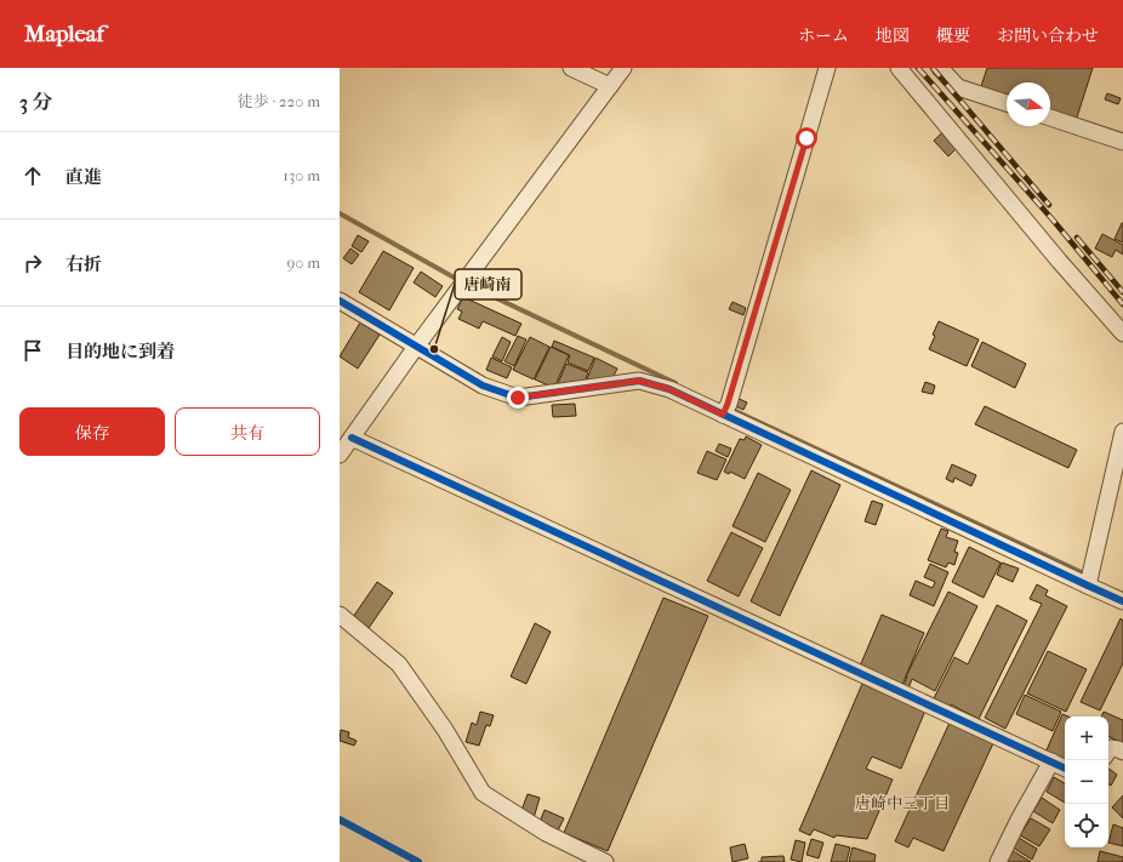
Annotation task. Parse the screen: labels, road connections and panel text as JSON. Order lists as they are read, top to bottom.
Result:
{
  "districts": ["唐崎中三丁目"],
  "places": ["唐崎南"],
  "north": "right",
  "page": {
    "header": "Mapleaf",
    "nav": [
      "ホーム",
      "地図",
      "概要",
      "お問い合わせ"
    ],
    "heading": ["3 分", "徒歩 · 220 m"],
    "list": [
      ["直進", "130 m"],
      ["右折", "90 m"],
      "目的地に到着"
    ],
    "buttons": ["保存", "共有"],
    "map_buttons": ["+", "−"]
  }
}
